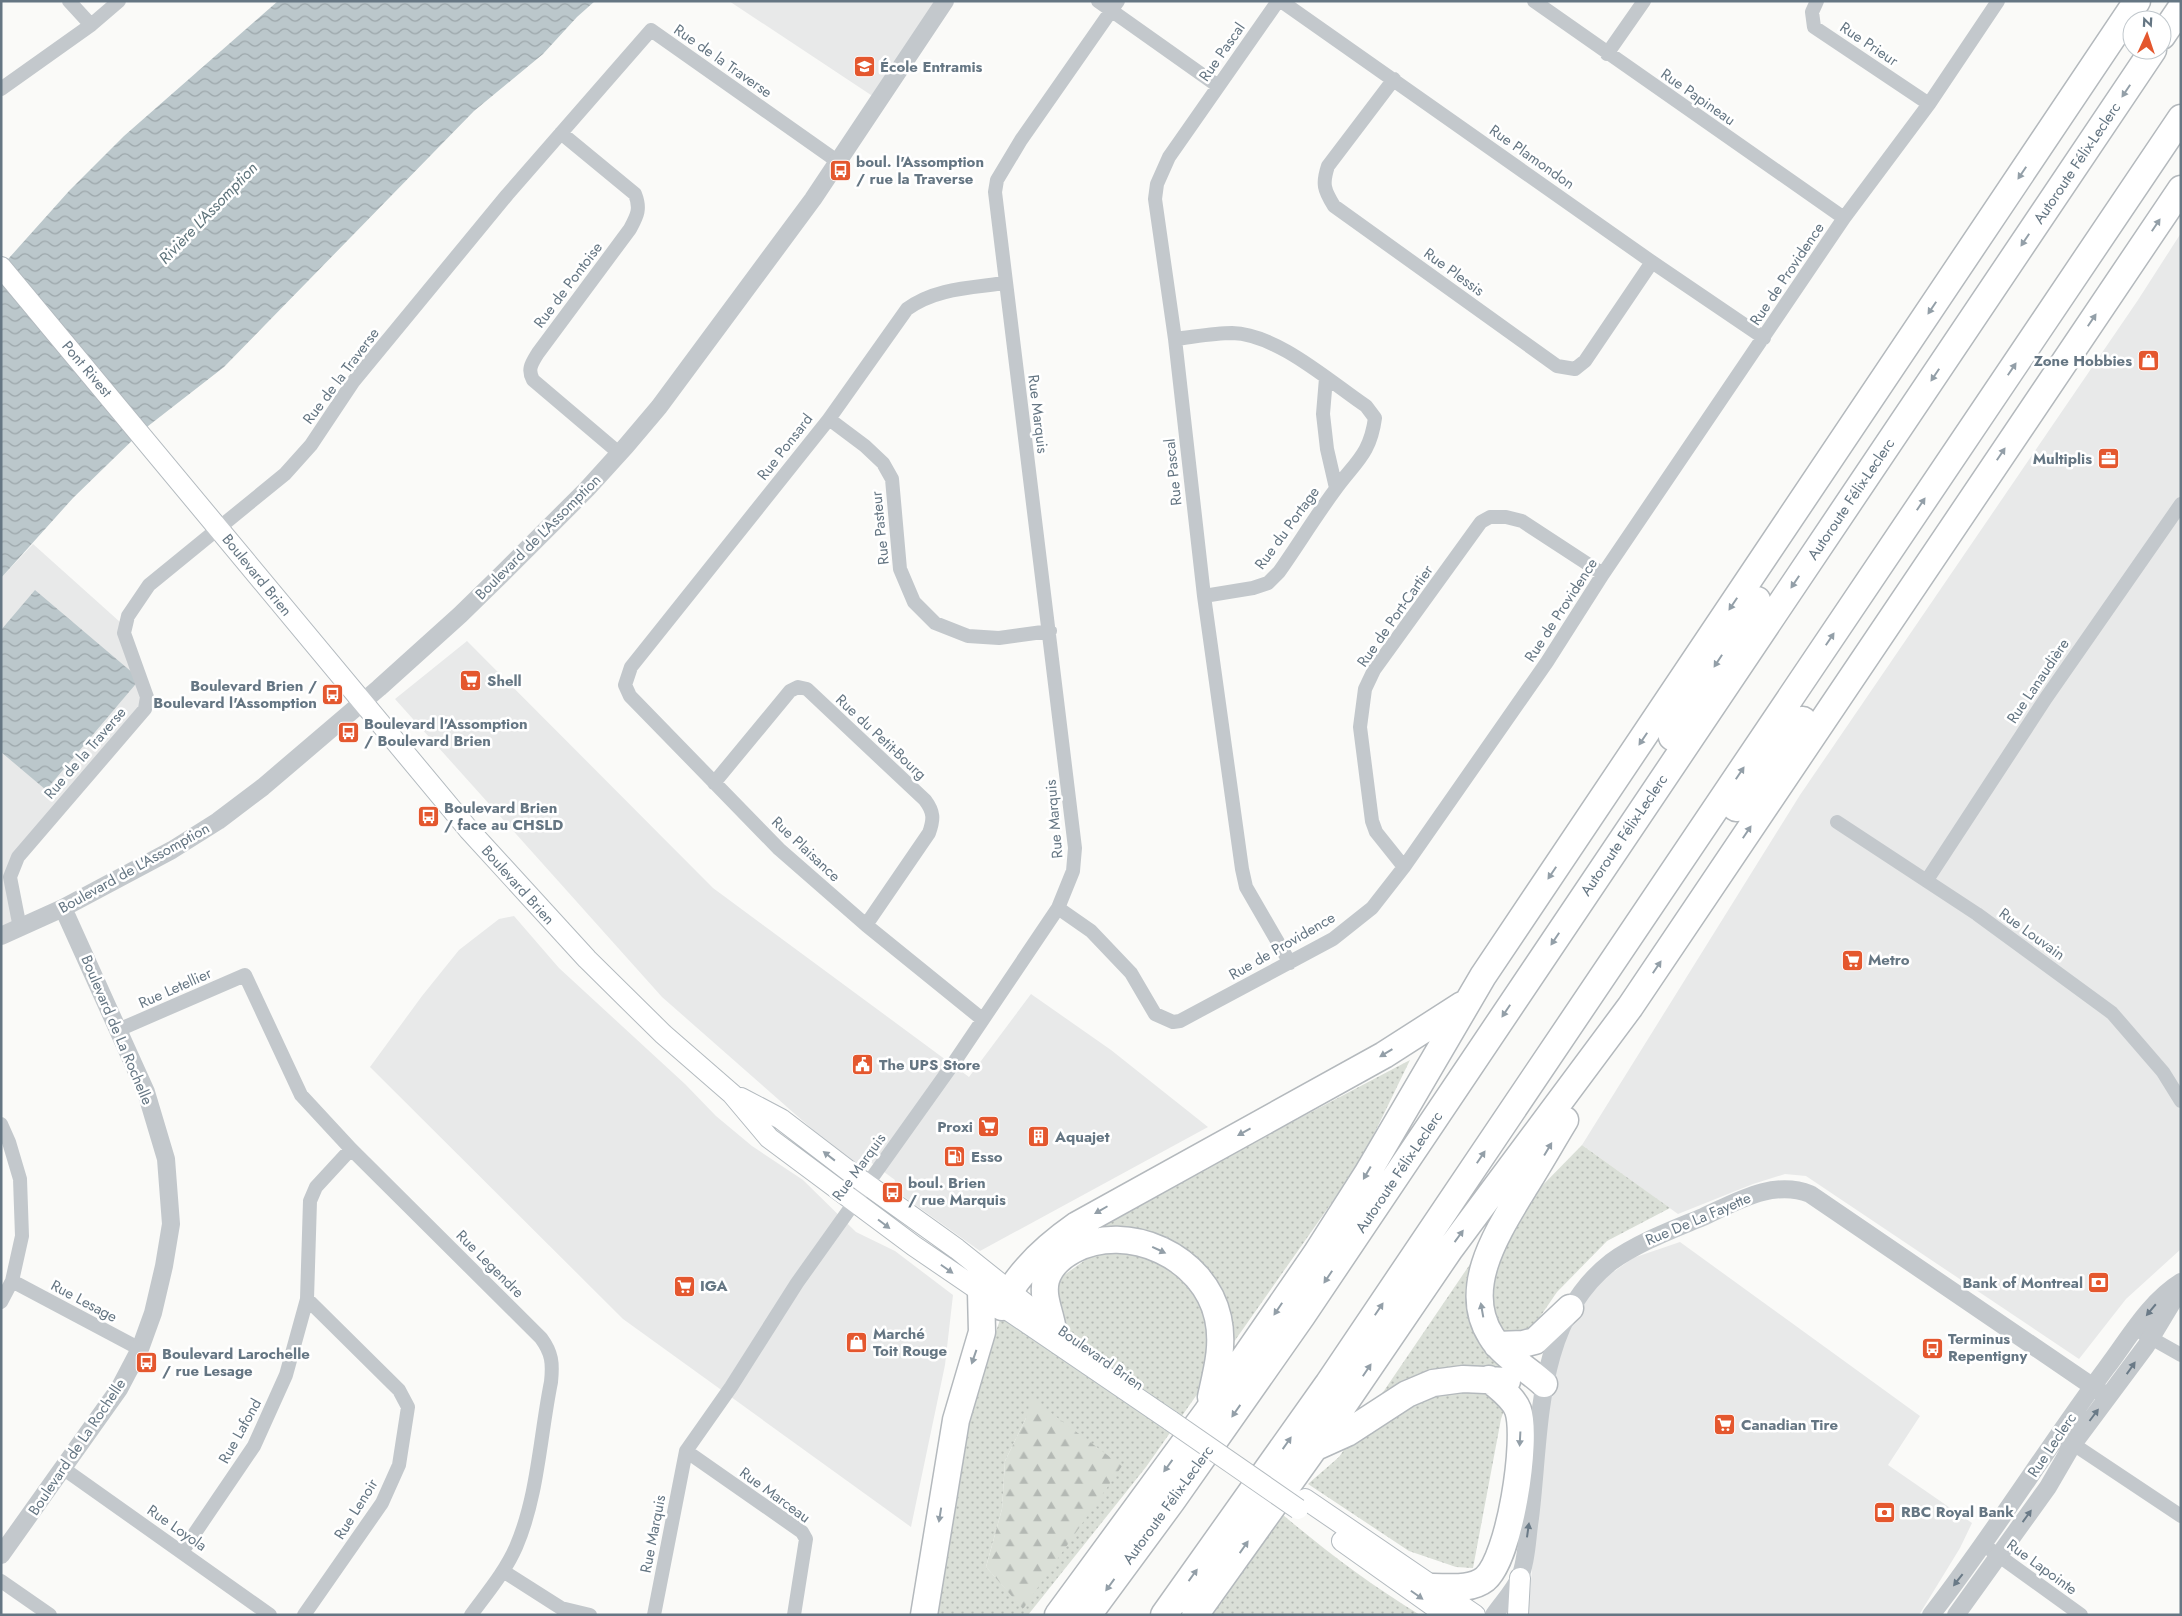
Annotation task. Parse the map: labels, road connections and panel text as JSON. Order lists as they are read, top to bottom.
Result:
{
  "streets": {
    "highway": ["Autoroute Félix-Leclerc"],
    "main road": ["Pont Rivest", "Boulevard Brien"],
    "street": [
      "Rue Prieur",
      "Rue Pascal",
      "Rue de la Traverse",
      "Rue Papineau",
      "Rue Plamondon",
      "Rue Plessis",
      "Rue de Providence",
      "Rue de Pontoise",
      "Rue Marquis",
      "Rue Ponsard",
      "Rue Pasteur",
      "Rue du Portage",
      "Boulevard de L'Assomption",
      "Rue de Port-Cartier",
      "Rue Lanaudière",
      "Rue du Petit-Bourg",
      "Rue Plaisance",
      "Rue Louvain",
      "Rue Letellier",
      "Boulevard de La Rochelle",
      "Rue De La Fayette",
      "Rue Legendre",
      "Rue Lesage",
      "Rue Lafond",
      "Rue Leclerc",
      "Rue Marceau",
      "Rue Lenoir",
      "Rue Loyola",
      "Rue Lapointe"
    ]
  },
  "crossings": [
    ["Rue Prieur", "Rue de Providence"],
    ["Rue Pascal", "Rue Plamondon"],
    ["Rue Pascal", "Rue de Providence"],
    ["Rue Pascal", "Rue du Portage"],
    ["Rue de la Traverse", "Rue de Pontoise"],
    ["Rue de la Traverse", "Boulevard de L'Assomption"],
    ["Rue de la Traverse", "Boulevard Brien"],
    ["Rue Papineau", "Rue de Providence"],
    ["Rue Plamondon", "Rue Plessis"],
    ["Rue Plamondon", "Rue de Providence"],
    ["Rue de Providence", "Rue Marquis"],
    ["Rue de Providence", "Rue de Port-Cartier"],
    ["Rue de Pontoise", "Boulevard de L'Assomption"],
    ["Pont Rivest", "Boulevard Brien"],
    ["Rue Marquis", "Rue Ponsard"],
    ["Rue Marquis", "Rue Pasteur"],
    ["Rue Marquis", "Boulevard Brien"],
    ["Rue Marquis", "Rue Plaisance"],
    ["Rue Marquis", "Rue Marceau"],
    ["Rue Ponsard", "Rue Pasteur"],
    ["Rue Ponsard", "Rue Plaisance"],
    ["Boulevard de L'Assomption", "Boulevard Brien"],
    ["Boulevard de L'Assomption", "Boulevard de La Rochelle"],
    ["Rue Lanaudière", "Rue Louvain"],
    ["Rue du Petit-Bourg", "Rue Plaisance"],
    ["Rue Letellier", "Boulevard de La Rochelle"],
    ["Rue Letellier", "Rue Legendre"],
    ["Boulevard de La Rochelle", "Rue Lesage"],
    ["Boulevard de La Rochelle", "Rue Loyola"],
    ["Rue De La Fayette", "Rue Leclerc"],
    ["Rue Legendre", "Rue Lafond"],
    ["Rue Lafond", "Rue Lenoir"],
    ["Rue Lafond", "Rue Loyola"],
    ["Rue Leclerc", "Rue Lapointe"]
  ],
  "water": ["Rivière L'Assomption"],
  "places": {
    "school or university": ["École Entramis"],
    "bus stop": [
      "boul. l'Assomption / rue la Traverse",
      "Boulevard Brien / Boulevard l'Assomption",
      "Boulevard l'Assomption / Boulevard Brien",
      "Boulevard Brien / face au CHSLD",
      "boul. Brien / rue Marquis",
      "Terminus Repentigny",
      "Boulevard Larochelle / rue Lesage"
    ],
    "shop": ["Zone Hobbies", "Marché Toit Rouge"],
    "office": ["Multiplis"],
    "supermarket": [
      "Shell",
      "Metro",
      "Proxi",
      "IGA",
      "Canadian Tire"
    ],
    "public building": ["The UPS Store"],
    "building": ["Aquajet"],
    "fuel station": ["Esso"],
    "bank": ["Bank of Montreal", "RBC Royal Bank"]
  },
  "north": "top"
}
